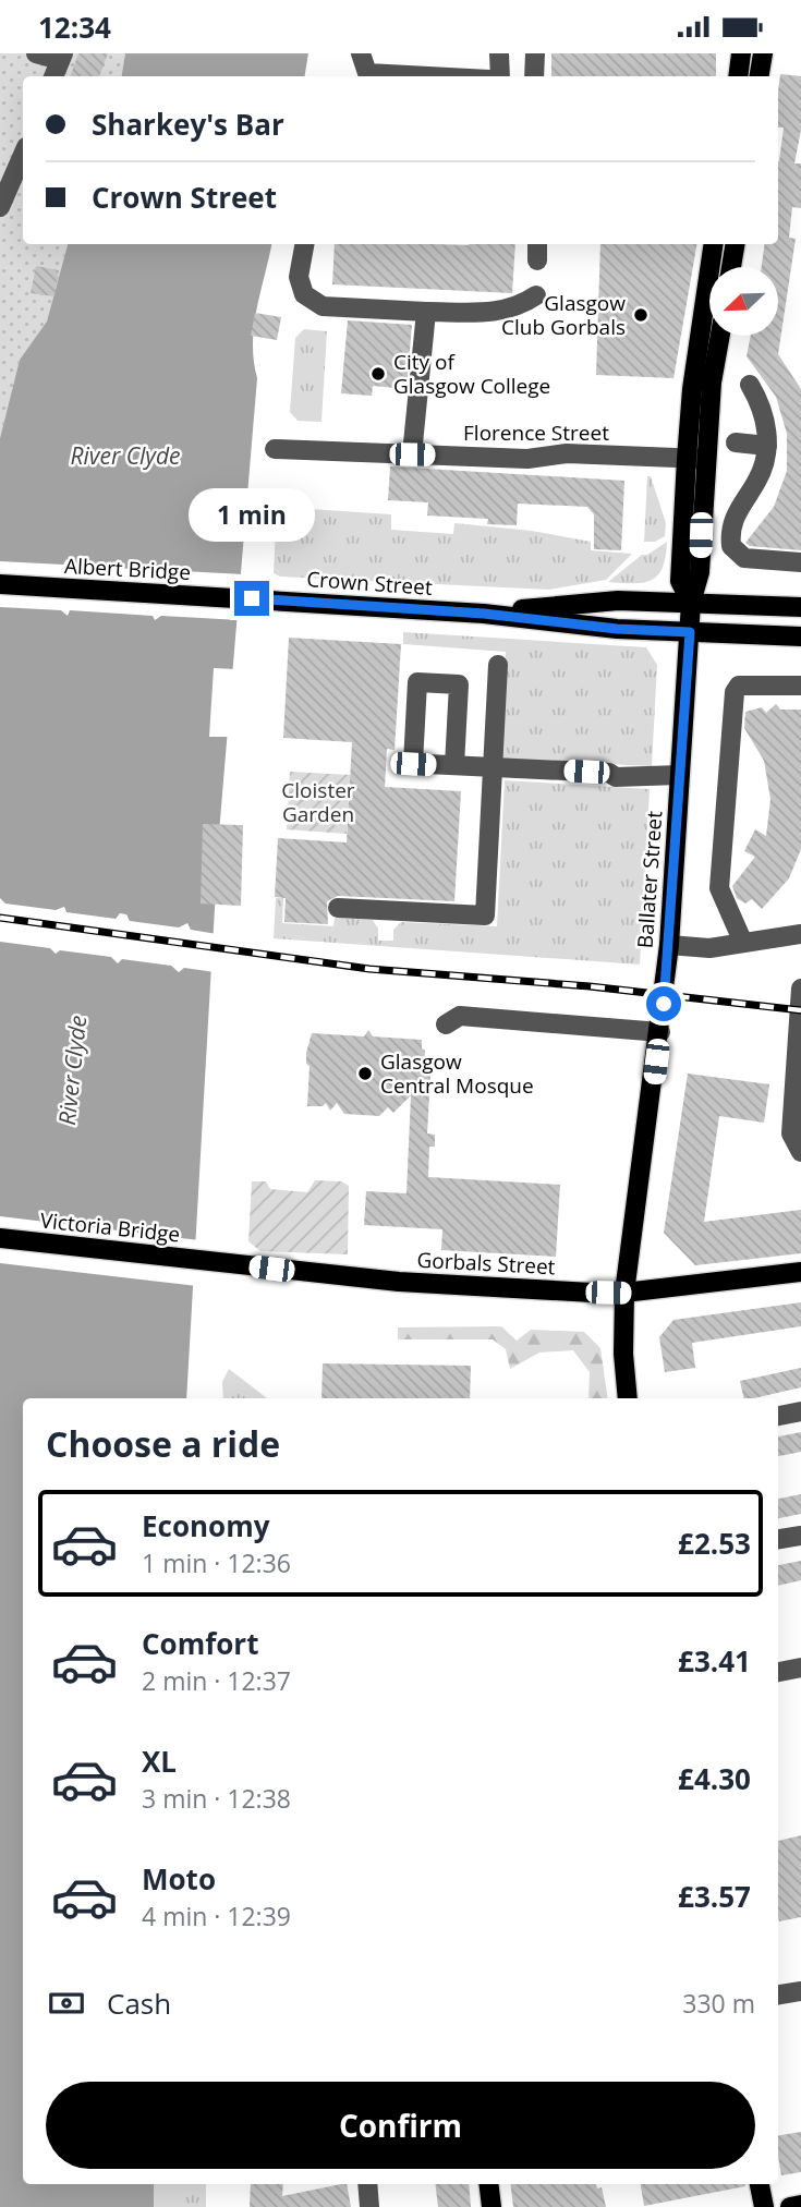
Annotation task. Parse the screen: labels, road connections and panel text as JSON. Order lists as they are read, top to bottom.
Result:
{
  "streets": {
    "main road": [
      "Albert Bridge",
      "Crown Street",
      "Ballater Street",
      "Victoria Bridge",
      "Gorbals Street"
    ],
    "street": ["Florence Street"]
  },
  "crossings": [
    ["Florence Street", "Ballater Street"],
    ["Albert Bridge", "Crown Street"],
    ["Crown Street", "Ballater Street"],
    ["Ballater Street", "Gorbals Street"],
    ["Victoria Bridge", "Gorbals Street"]
  ],
  "water": ["River Clyde"],
  "parks": ["Cloister Garden"],
  "places": ["Glasgow Club Gorbals", "City of Glasgow College", "Glasgow Central Mosque"],
  "north": "bottom left",
  "page": {
    "status": "12:34",
    "banner": ["Sharkey's Bar", "Crown Street"],
    "bubble": "1 min",
    "heading": "Choose a ride",
    "list": [
      {
        "name": "Economy",
        "note": "1 min · 12:36",
        "value": "£2.53"
      },
      {
        "name": "Comfort",
        "note": "2 min · 12:37",
        "value": "£3.41"
      },
      {
        "name": "XL",
        "note": "3 min · 12:38",
        "value": "£4.30"
      },
      {
        "name": "Moto",
        "note": "4 min · 12:39",
        "value": "£3.57"
      }
    ],
    "pay": ["Cash", "330 m"],
    "buttons": "Confirm"
  }
}
